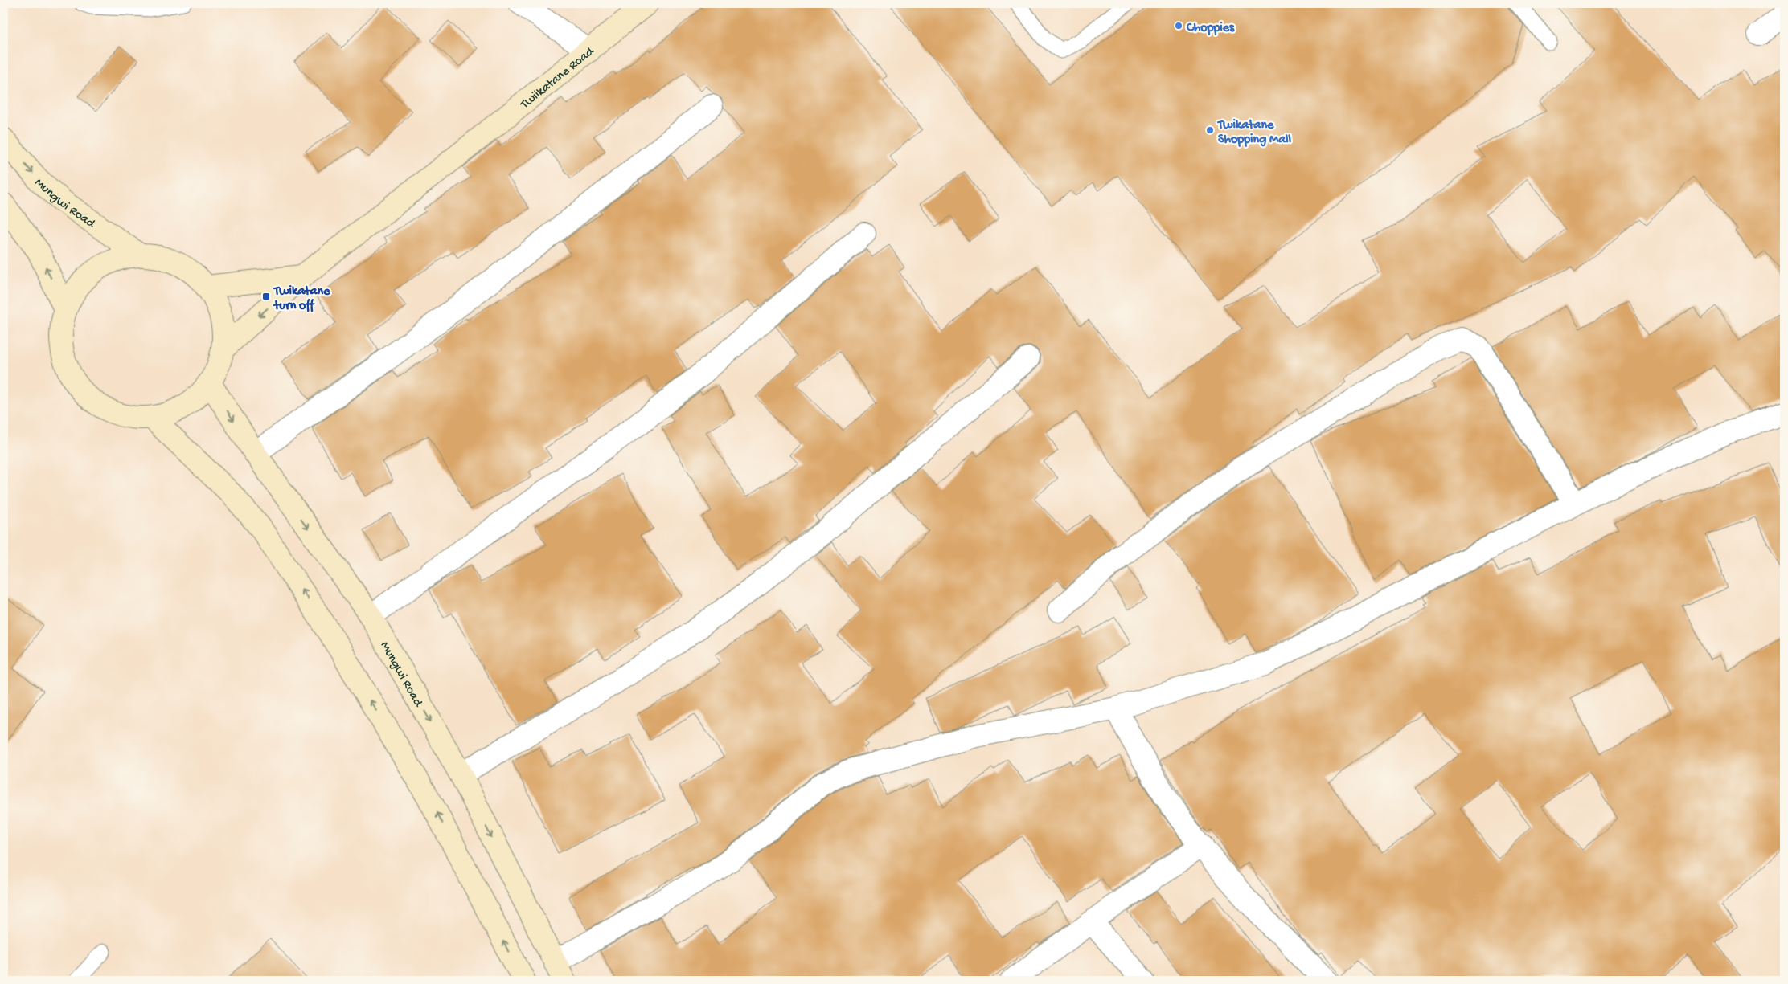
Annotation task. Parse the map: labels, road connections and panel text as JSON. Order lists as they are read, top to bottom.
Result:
{
  "streets": {
    "main road": ["Twiikatane Road", "Mungwi Road"]
  },
  "places": {
    "other": ["Choppies", "Twikatane Shopping Mall"],
    "transit": ["Twikatane turn off"]
  }
}
